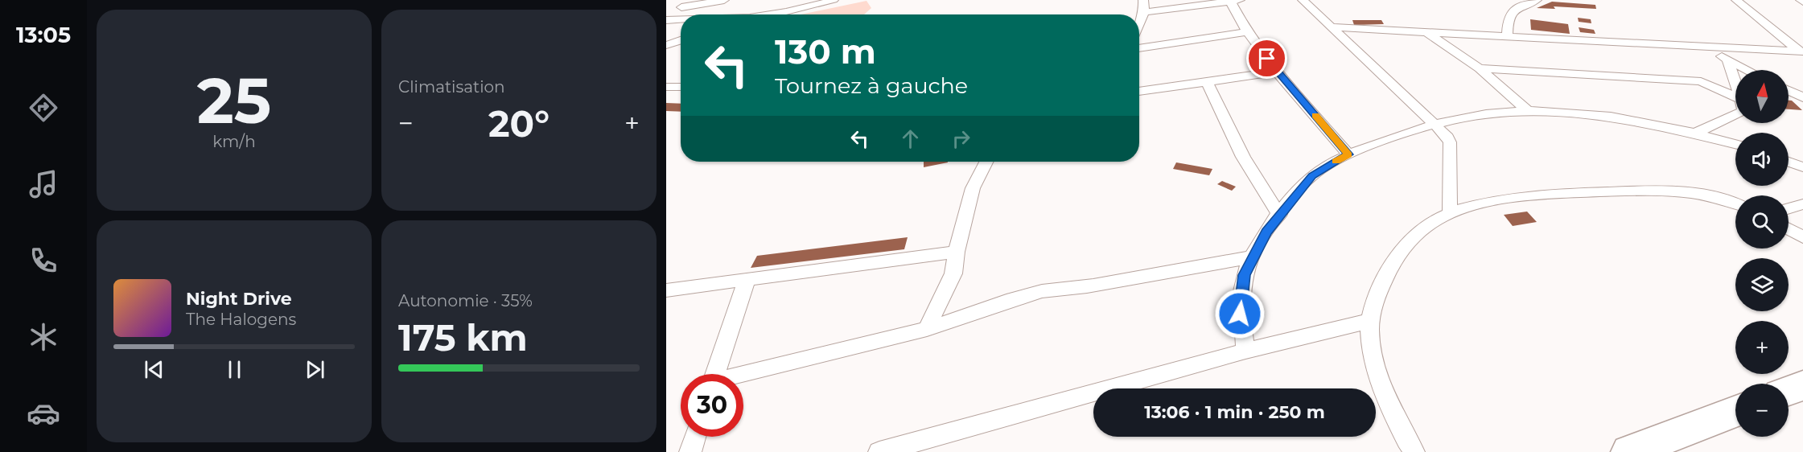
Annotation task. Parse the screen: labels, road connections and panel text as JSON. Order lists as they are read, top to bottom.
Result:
{
  "north": "top",
  "page": {
    "tabs": "13:05",
    "tile": [
      ["25", "km/h"],
      "Climatisation",
      ["Autonomie · 35%", "175 km"]
    ],
    "turn": ["130 m", "Tournez à gauche"],
    "map_buttons": ["+", "−"],
    "heat": ["−", "20°", "+"],
    "song": ["Night Drive", "The Halogens"],
    "limit": "30",
    "trip": "13:06 · 1 min · 250 m"
  }
}
